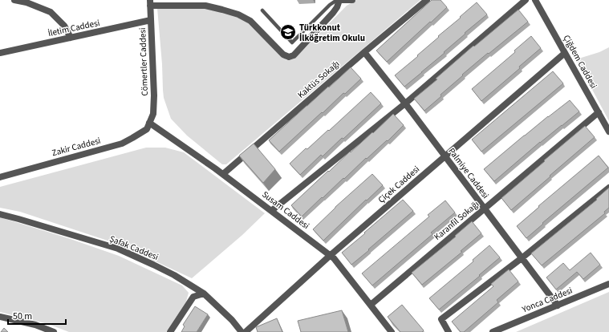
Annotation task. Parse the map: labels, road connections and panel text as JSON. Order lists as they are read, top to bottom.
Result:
{
  "streets": {
    "street": [
      "İletim Caddesi",
      "Cömertler Caddesi",
      "Çiğdem Caddesi",
      "Kaktüs Sokağı",
      "Zakir Caddesi",
      "Palmiye Caddesi",
      "Çiçek Caddesi",
      "Susam Caddesi",
      "Karanfil Sokağı",
      "Şafak Caddesi",
      "Yonca Caddesi"
    ]
  },
  "crossings": [
    ["İletim Caddesi", "Cömertler Caddesi"],
    ["Cömertler Caddesi", "Zakir Caddesi"],
    ["Cömertler Caddesi", "Susam Caddesi"],
    ["Çiğdem Caddesi", "Çiçek Caddesi"],
    ["Çiğdem Caddesi", "Karanfil Sokağı"],
    ["Kaktüs Sokağı", "Palmiye Caddesi"],
    ["Kaktüs Sokağı", "Susam Caddesi"],
    ["Zakir Caddesi", "Susam Caddesi"],
    ["Palmiye Caddesi", "Çiçek Caddesi"],
    ["Palmiye Caddesi", "Karanfil Sokağı"],
    ["Palmiye Caddesi", "Yonca Caddesi"],
    ["Çiçek Caddesi", "Susam Caddesi"],
    ["Susam Caddesi", "Karanfil Sokağı"]
  ],
  "places": {
    "school or university": ["Türkkonut İlköğretim Okulu"]
  },
  "scale_bar": "50 m"
}
